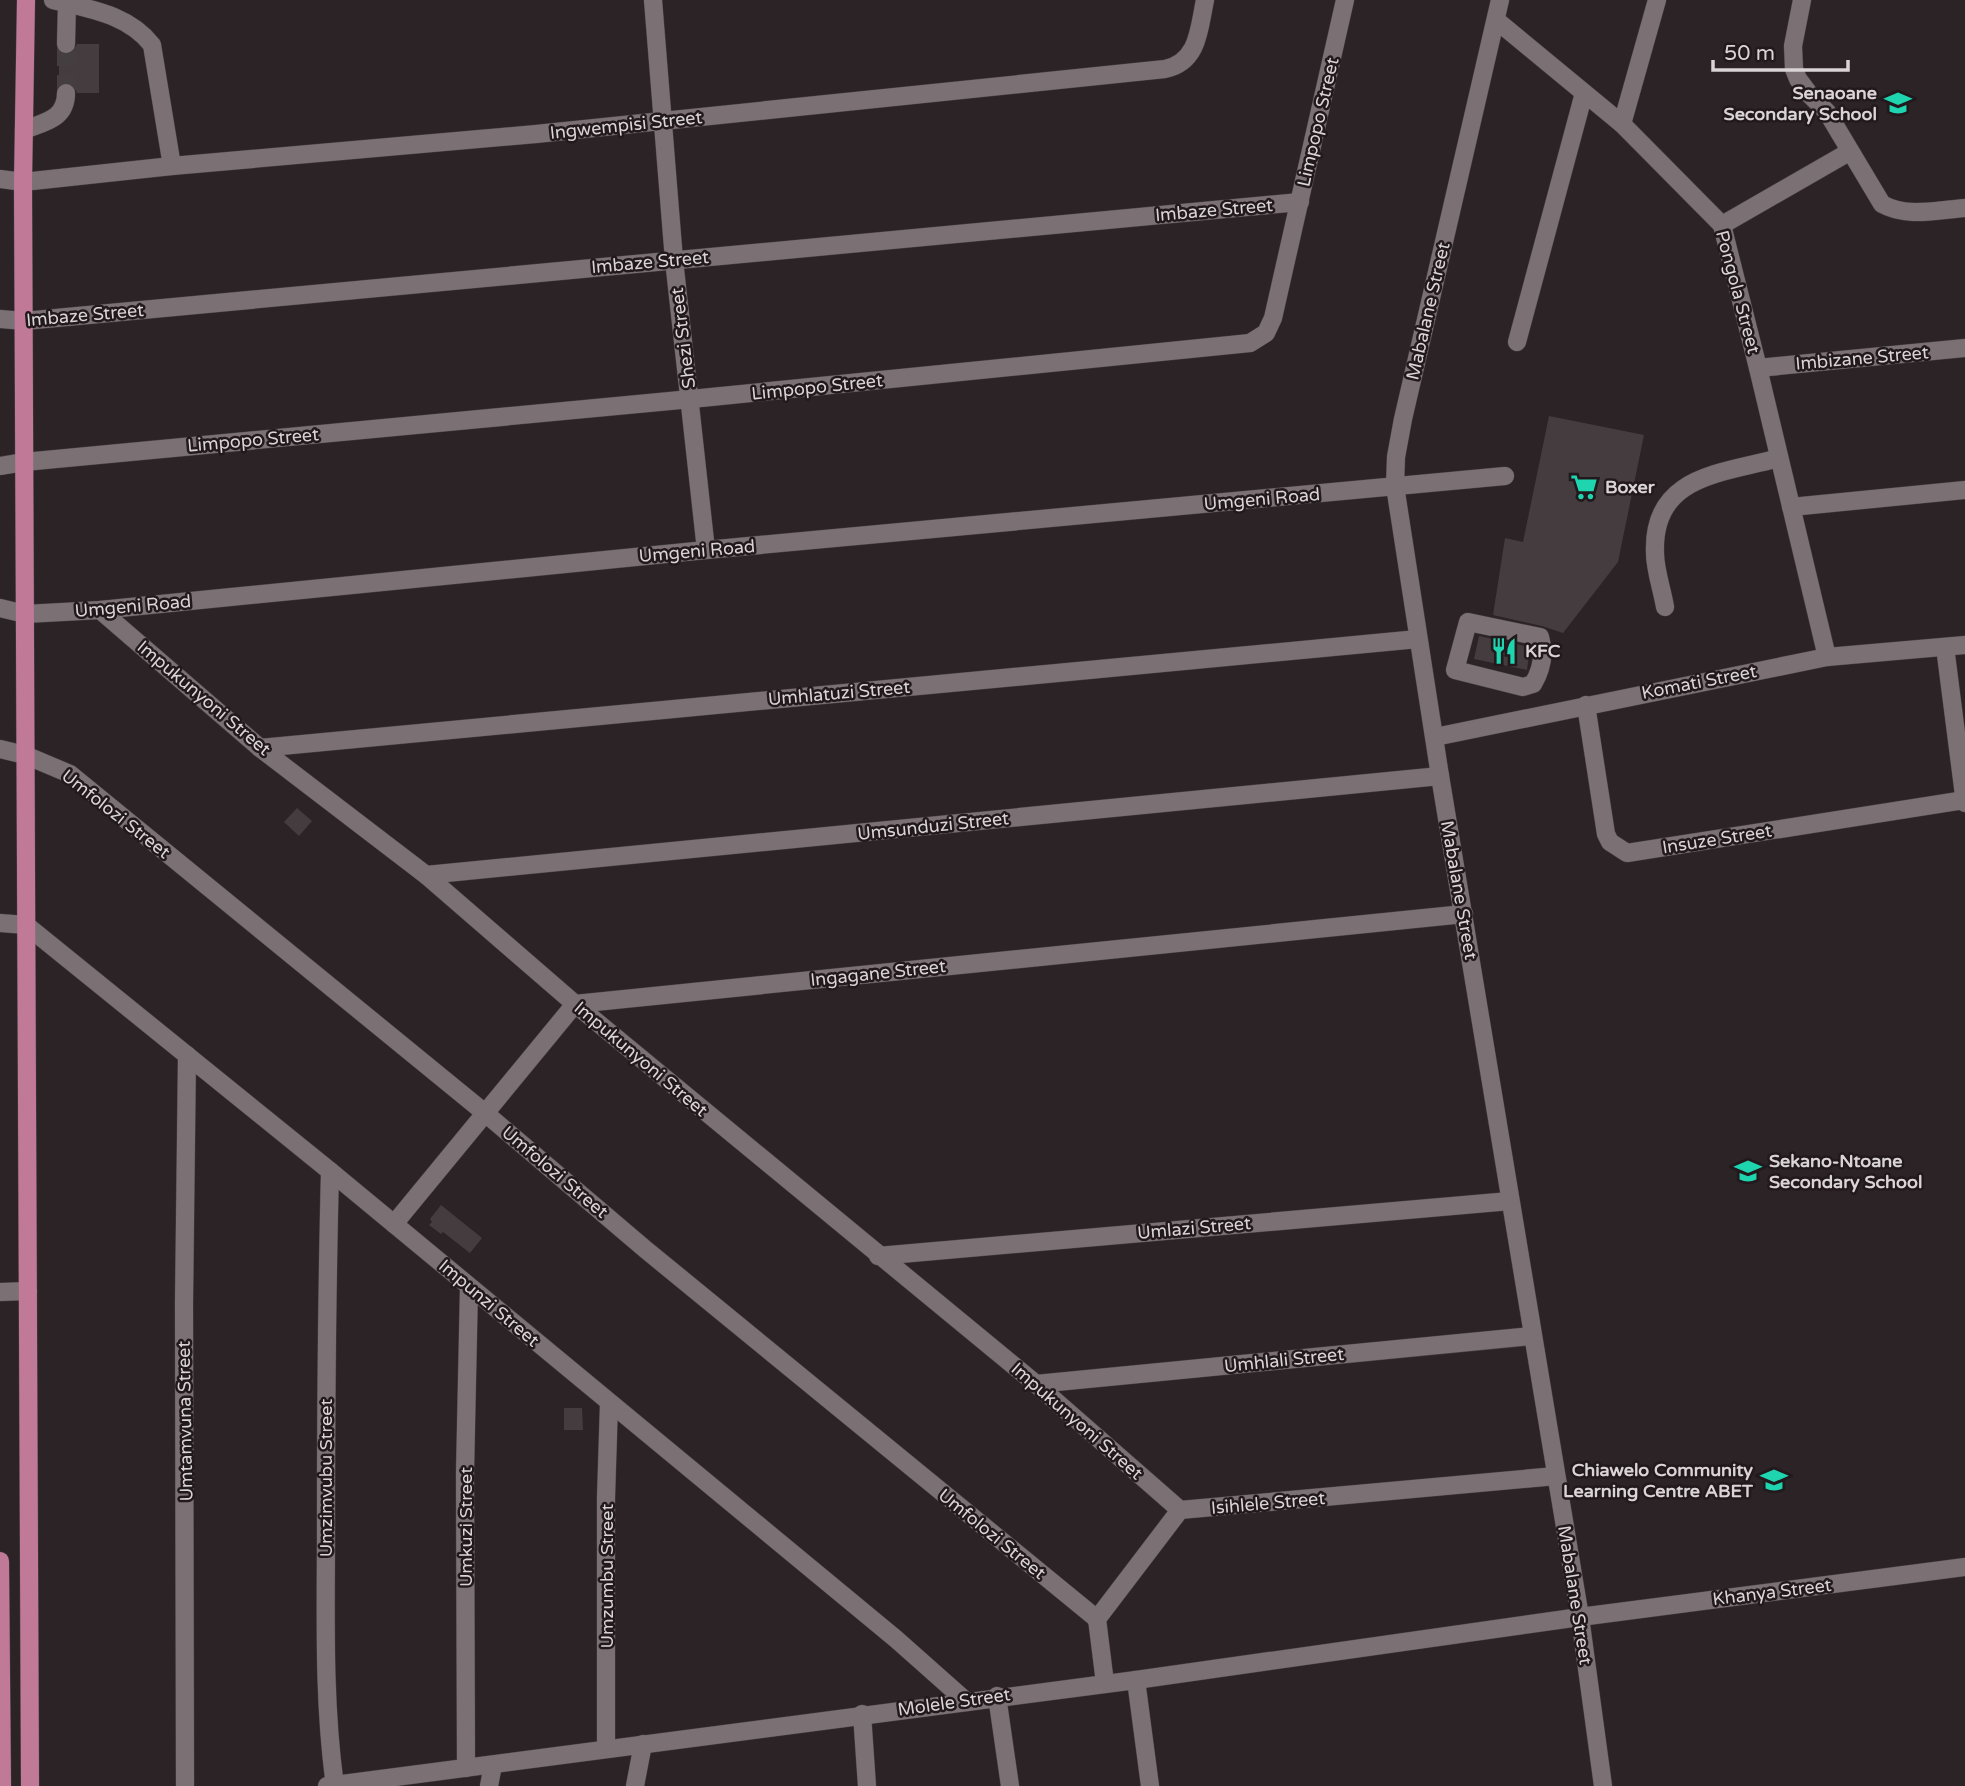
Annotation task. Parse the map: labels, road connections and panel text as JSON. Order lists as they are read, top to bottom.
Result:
{
  "streets": {
    "street": [
      "Limpopo Street",
      "Ingwempisi Street",
      "Imbaze Street",
      "Pongola Street",
      "Mabalane Street",
      "Shezi Street",
      "Imbizane Street",
      "Umgeni Road",
      "Komati Street",
      "Umhlatuzi Street",
      "Impukunyoni Street",
      "Umfolozi Street",
      "Umsunduzi Street",
      "Insuze Street",
      "Ingagane Street",
      "Umlazi Street",
      "Impunzi Street",
      "Umhlali Street",
      "Umtamvuna Street",
      "Umzimvubu Street",
      "Isihlele Street",
      "Umkuzi Street",
      "Umzumbu Street",
      "Khanya Street",
      "Molele Street"
    ]
  },
  "crossings": [
    ["Limpopo Street", "Imbaze Street"],
    ["Limpopo Street", "Shezi Street"],
    ["Ingwempisi Street", "Shezi Street"],
    ["Imbaze Street", "Shezi Street"],
    ["Pongola Street", "Mabalane Street"],
    ["Pongola Street", "Imbizane Street"],
    ["Pongola Street", "Komati Street"],
    ["Mabalane Street", "Umgeni Road"],
    ["Mabalane Street", "Komati Street"],
    ["Mabalane Street", "Umhlatuzi Street"],
    ["Mabalane Street", "Umsunduzi Street"],
    ["Mabalane Street", "Ingagane Street"],
    ["Mabalane Street", "Umlazi Street"],
    ["Mabalane Street", "Umhlali Street"],
    ["Mabalane Street", "Isihlele Street"],
    ["Mabalane Street", "Khanya Street"],
    ["Mabalane Street", "Molele Street"],
    ["Shezi Street", "Umgeni Road"],
    ["Umgeni Road", "Impukunyoni Street"],
    ["Komati Street", "Insuze Street"],
    ["Umhlatuzi Street", "Impukunyoni Street"],
    ["Impukunyoni Street", "Umsunduzi Street"],
    ["Impukunyoni Street", "Ingagane Street"],
    ["Impukunyoni Street", "Umlazi Street"],
    ["Impukunyoni Street", "Umhlali Street"],
    ["Impukunyoni Street", "Isihlele Street"],
    ["Impunzi Street", "Umtamvuna Street"],
    ["Impunzi Street", "Umzimvubu Street"],
    ["Impunzi Street", "Umkuzi Street"],
    ["Impunzi Street", "Umzumbu Street"],
    ["Impunzi Street", "Molele Street"],
    ["Umzimvubu Street", "Molele Street"],
    ["Umkuzi Street", "Molele Street"],
    ["Umzumbu Street", "Molele Street"],
    ["Khanya Street", "Molele Street"]
  ],
  "places": {
    "school or university": ["Senaoane Secondary School", "Sekano-Ntoane Secondary School", "Chiawelo Community Learning Centre ABET"],
    "supermarket": ["Boxer"],
    "restaurant": ["KFC"]
  },
  "scale_bar": "50 m"
}
